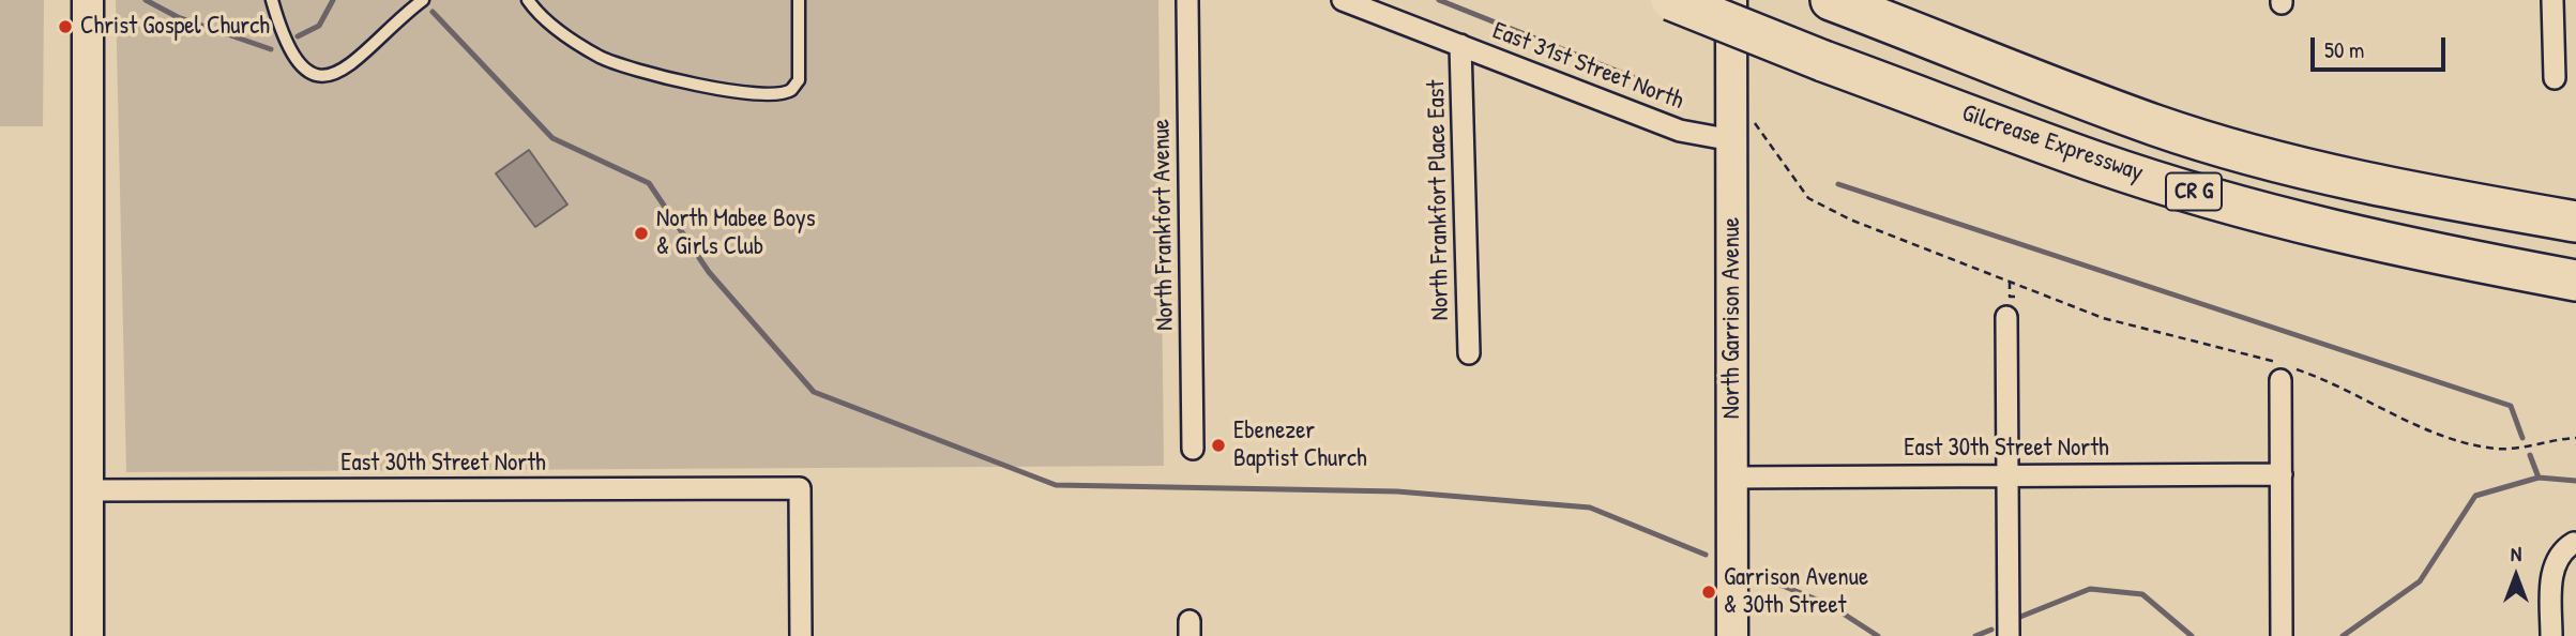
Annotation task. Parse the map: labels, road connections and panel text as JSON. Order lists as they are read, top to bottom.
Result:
{
  "streets": {
    "highway": ["Gilcrease Expressway", "CR G"],
    "main road": ["North Garrison Avenue"],
    "street": [
      "East 31st Street North",
      "North Frankfort Place East",
      "North Frankfort Avenue",
      "East 30th Street North"
    ]
  },
  "crossings": [
    ["East 31st Street North", "North Frankfort Place East"],
    ["East 31st Street North", "North Garrison Avenue"],
    ["North Garrison Avenue", "East 30th Street North"]
  ],
  "places": [
    "Christ Gospel Church",
    "North Mabee Boys & Girls Club",
    "Ebenezer Baptist Church",
    "Garrison Avenue & 30th Street"
  ],
  "scale_bar": "50 m",
  "north": "top"
}
